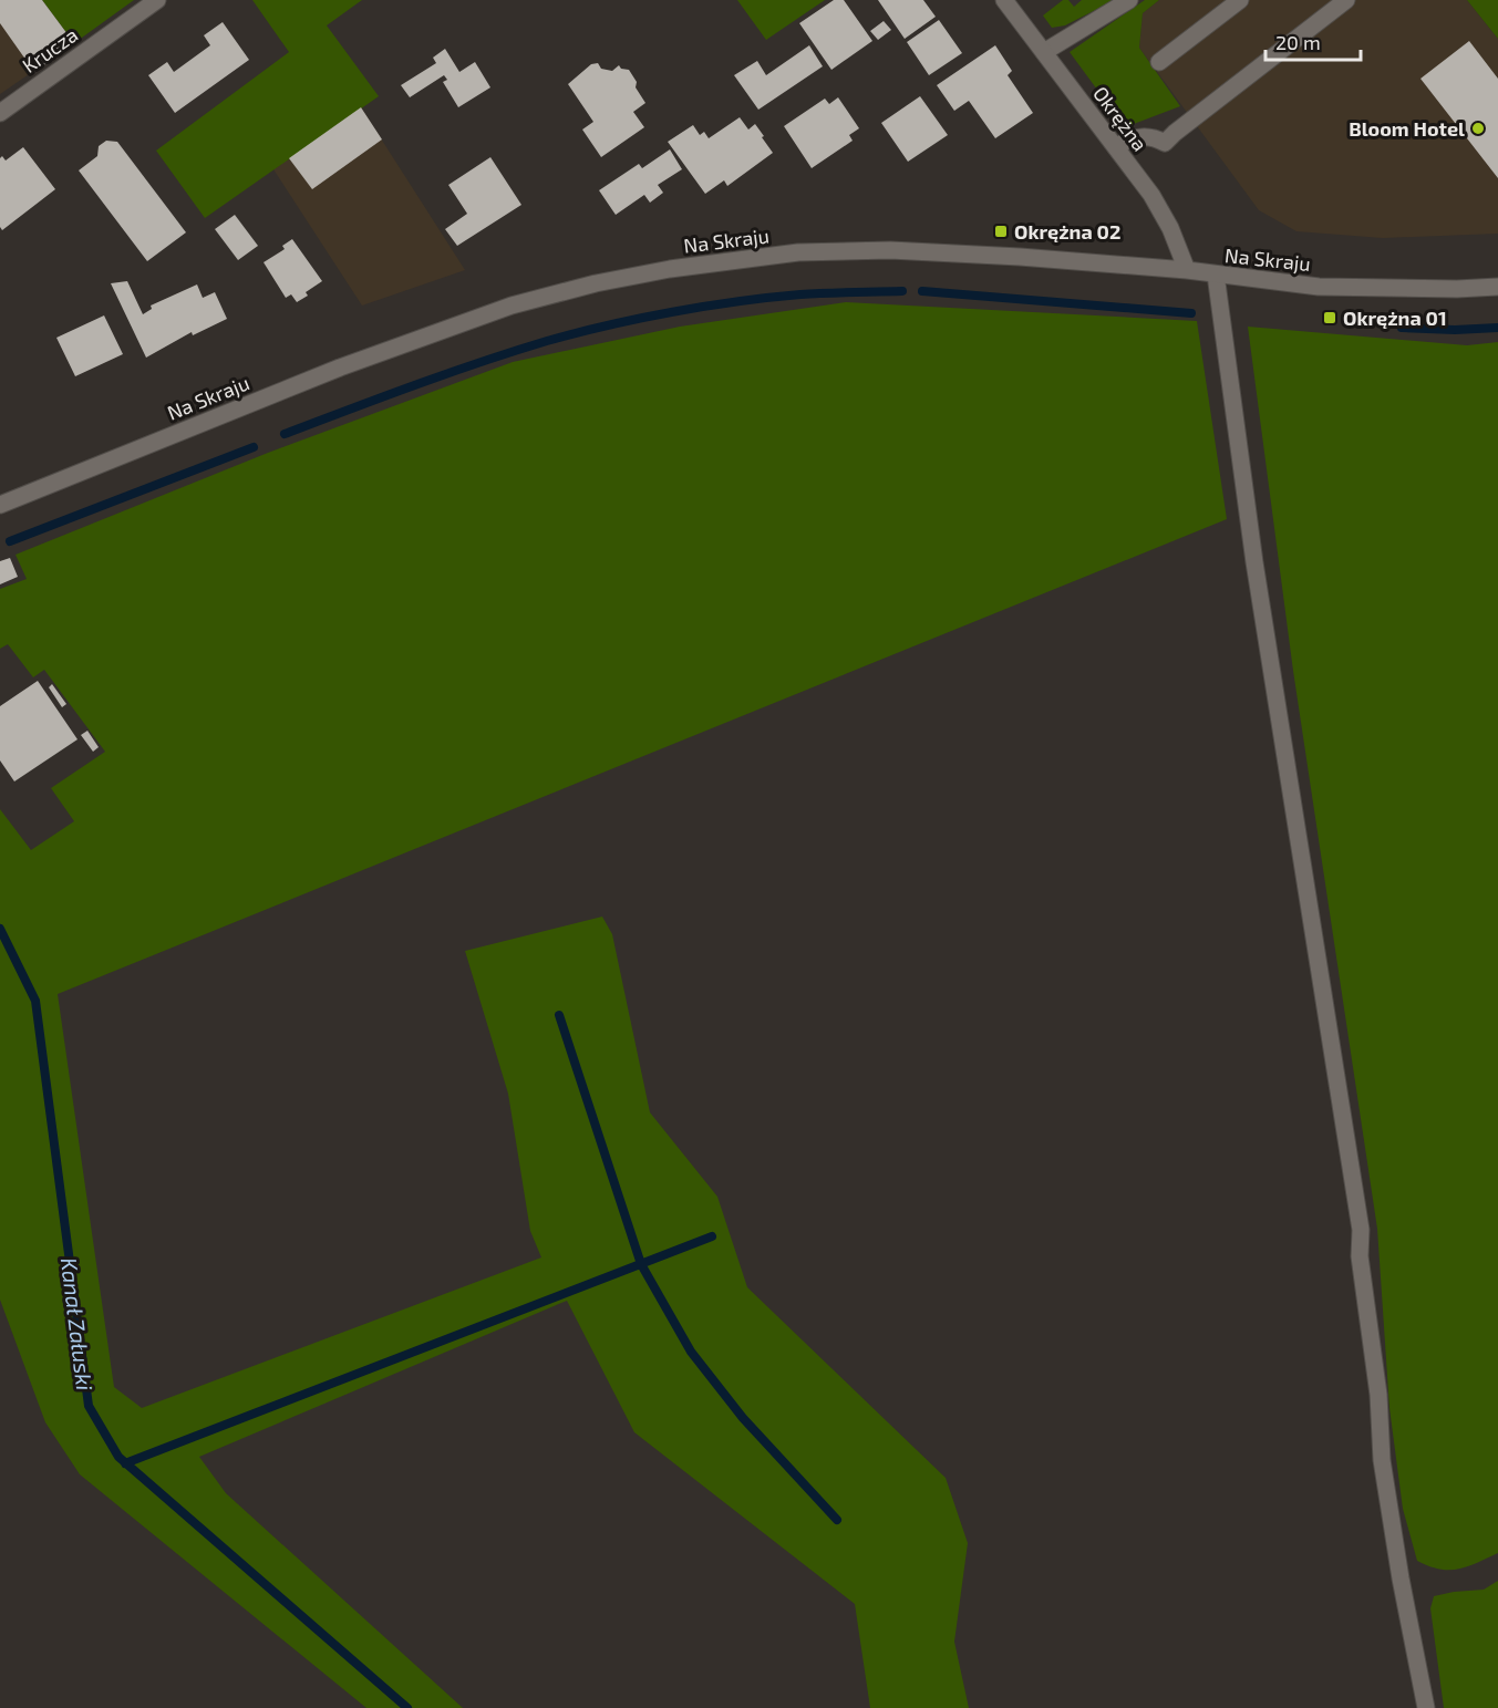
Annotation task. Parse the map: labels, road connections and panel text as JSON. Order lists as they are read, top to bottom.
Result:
{
  "streets": {
    "street": ["Krucza", "Okrężna", "Na Skraju"]
  },
  "crossings": [
    ["Okrężna", "Na Skraju"]
  ],
  "water": ["Kanał Załuski"],
  "places": {
    "other": ["Bloom Hotel"],
    "transit": ["Okrężna 02", "Okrężna 01"]
  },
  "scale_bar": "20 m"
}
